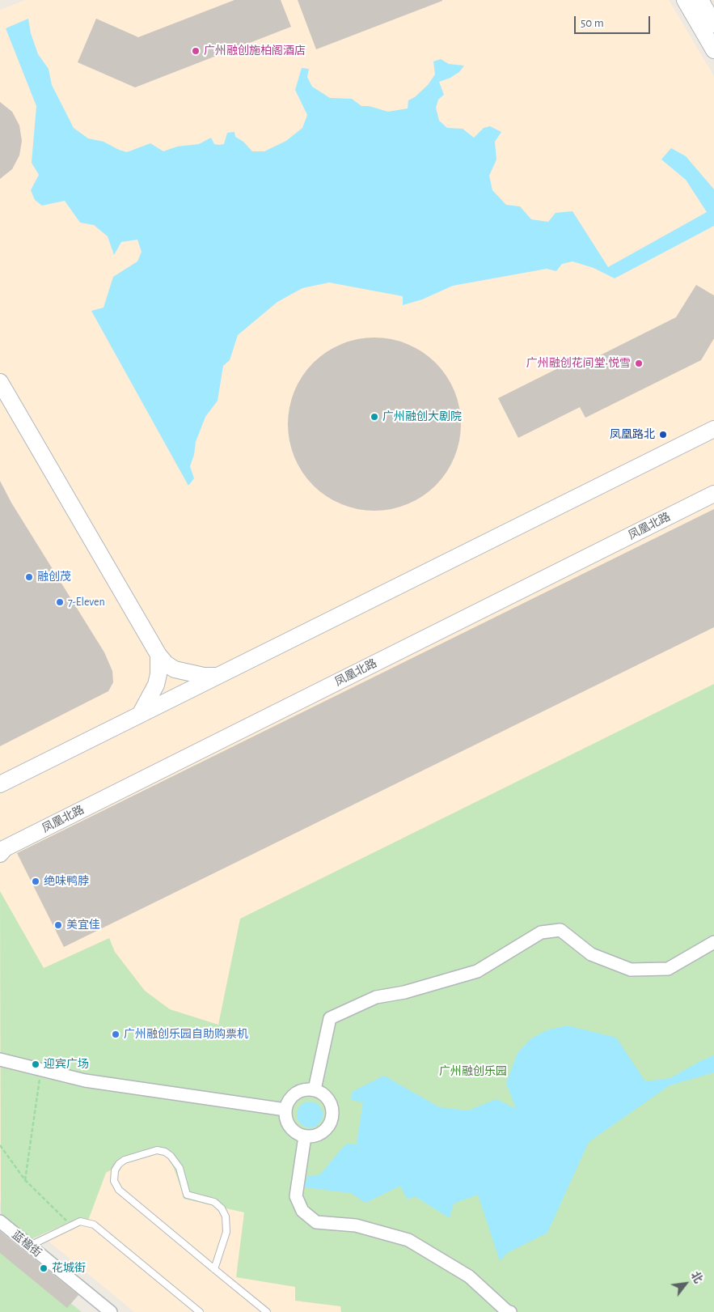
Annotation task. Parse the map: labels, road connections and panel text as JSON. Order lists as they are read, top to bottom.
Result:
{
  "streets": {
    "main road": ["凤凰北路"],
    "street": ["蓝楹街"]
  },
  "parks": ["广州融创乐园"],
  "places": [
    "广州融创施柏阁酒店",
    "广州融创花间堂·悦雪",
    "广州融创大剧院",
    "凤凰路北",
    "融创茂",
    "7-Eleven",
    "绝味鸭脖",
    "美宜佳",
    "广州融创乐园自助购票机",
    "迎宾广场",
    "花城街"
  ],
  "scale_bar": "50 m",
  "north": "top right"
}
